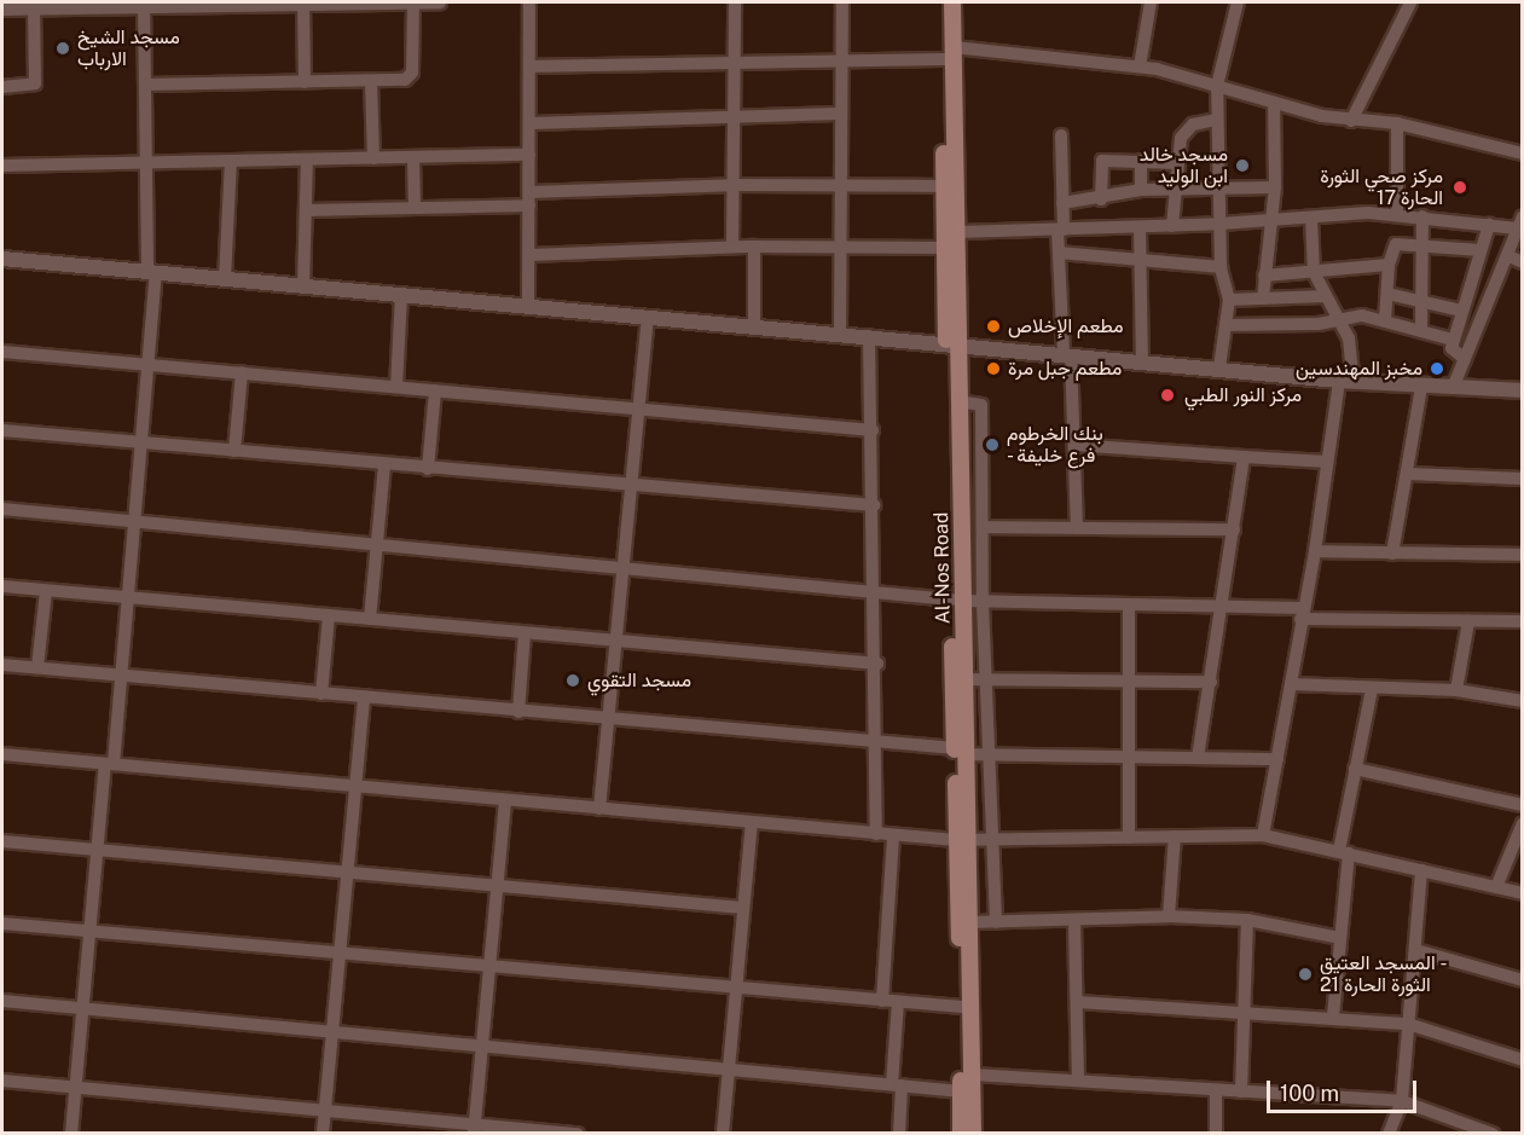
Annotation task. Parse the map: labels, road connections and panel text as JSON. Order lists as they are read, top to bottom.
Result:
{
  "streets": {
    "main road": ["Al-Nos Road"]
  },
  "places": [
    "مسجد الشيخ الارباب",
    "مسجد خالد ابن الوليد",
    "مركز صحي الثورة الحارة 17",
    "مطعم الإخلاص",
    "مطعم جبل مرة",
    "مخبز المهندسين",
    "مركز النور الطبي",
    "بنك الخرطوم - فرع خليفة",
    "مسجد التقوي",
    "المسجد العتيق - الثورة الحارة 21"
  ],
  "scale_bar": "100 m"
}
